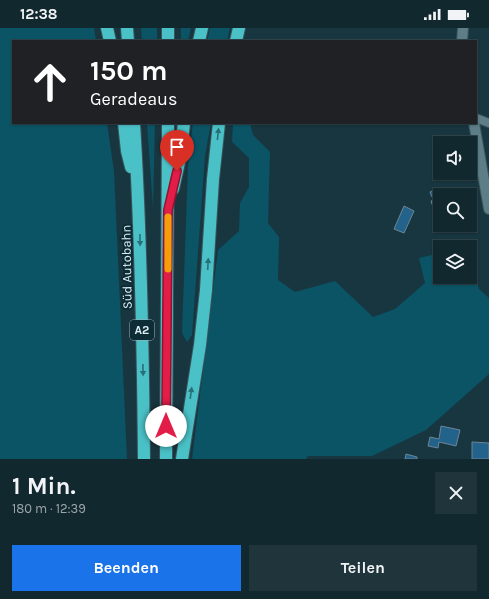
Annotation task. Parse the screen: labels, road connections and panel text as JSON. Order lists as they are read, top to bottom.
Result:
{
  "streets": {
    "highway": ["Süd Autobahn", "A2"]
  },
  "page": {
    "status": "12:38",
    "turn": ["150 m", "Geradeaus"],
    "heading": ["1 Min.", "180 m · 12:39"],
    "buttons": ["Beenden", "Teilen"]
  }
}
